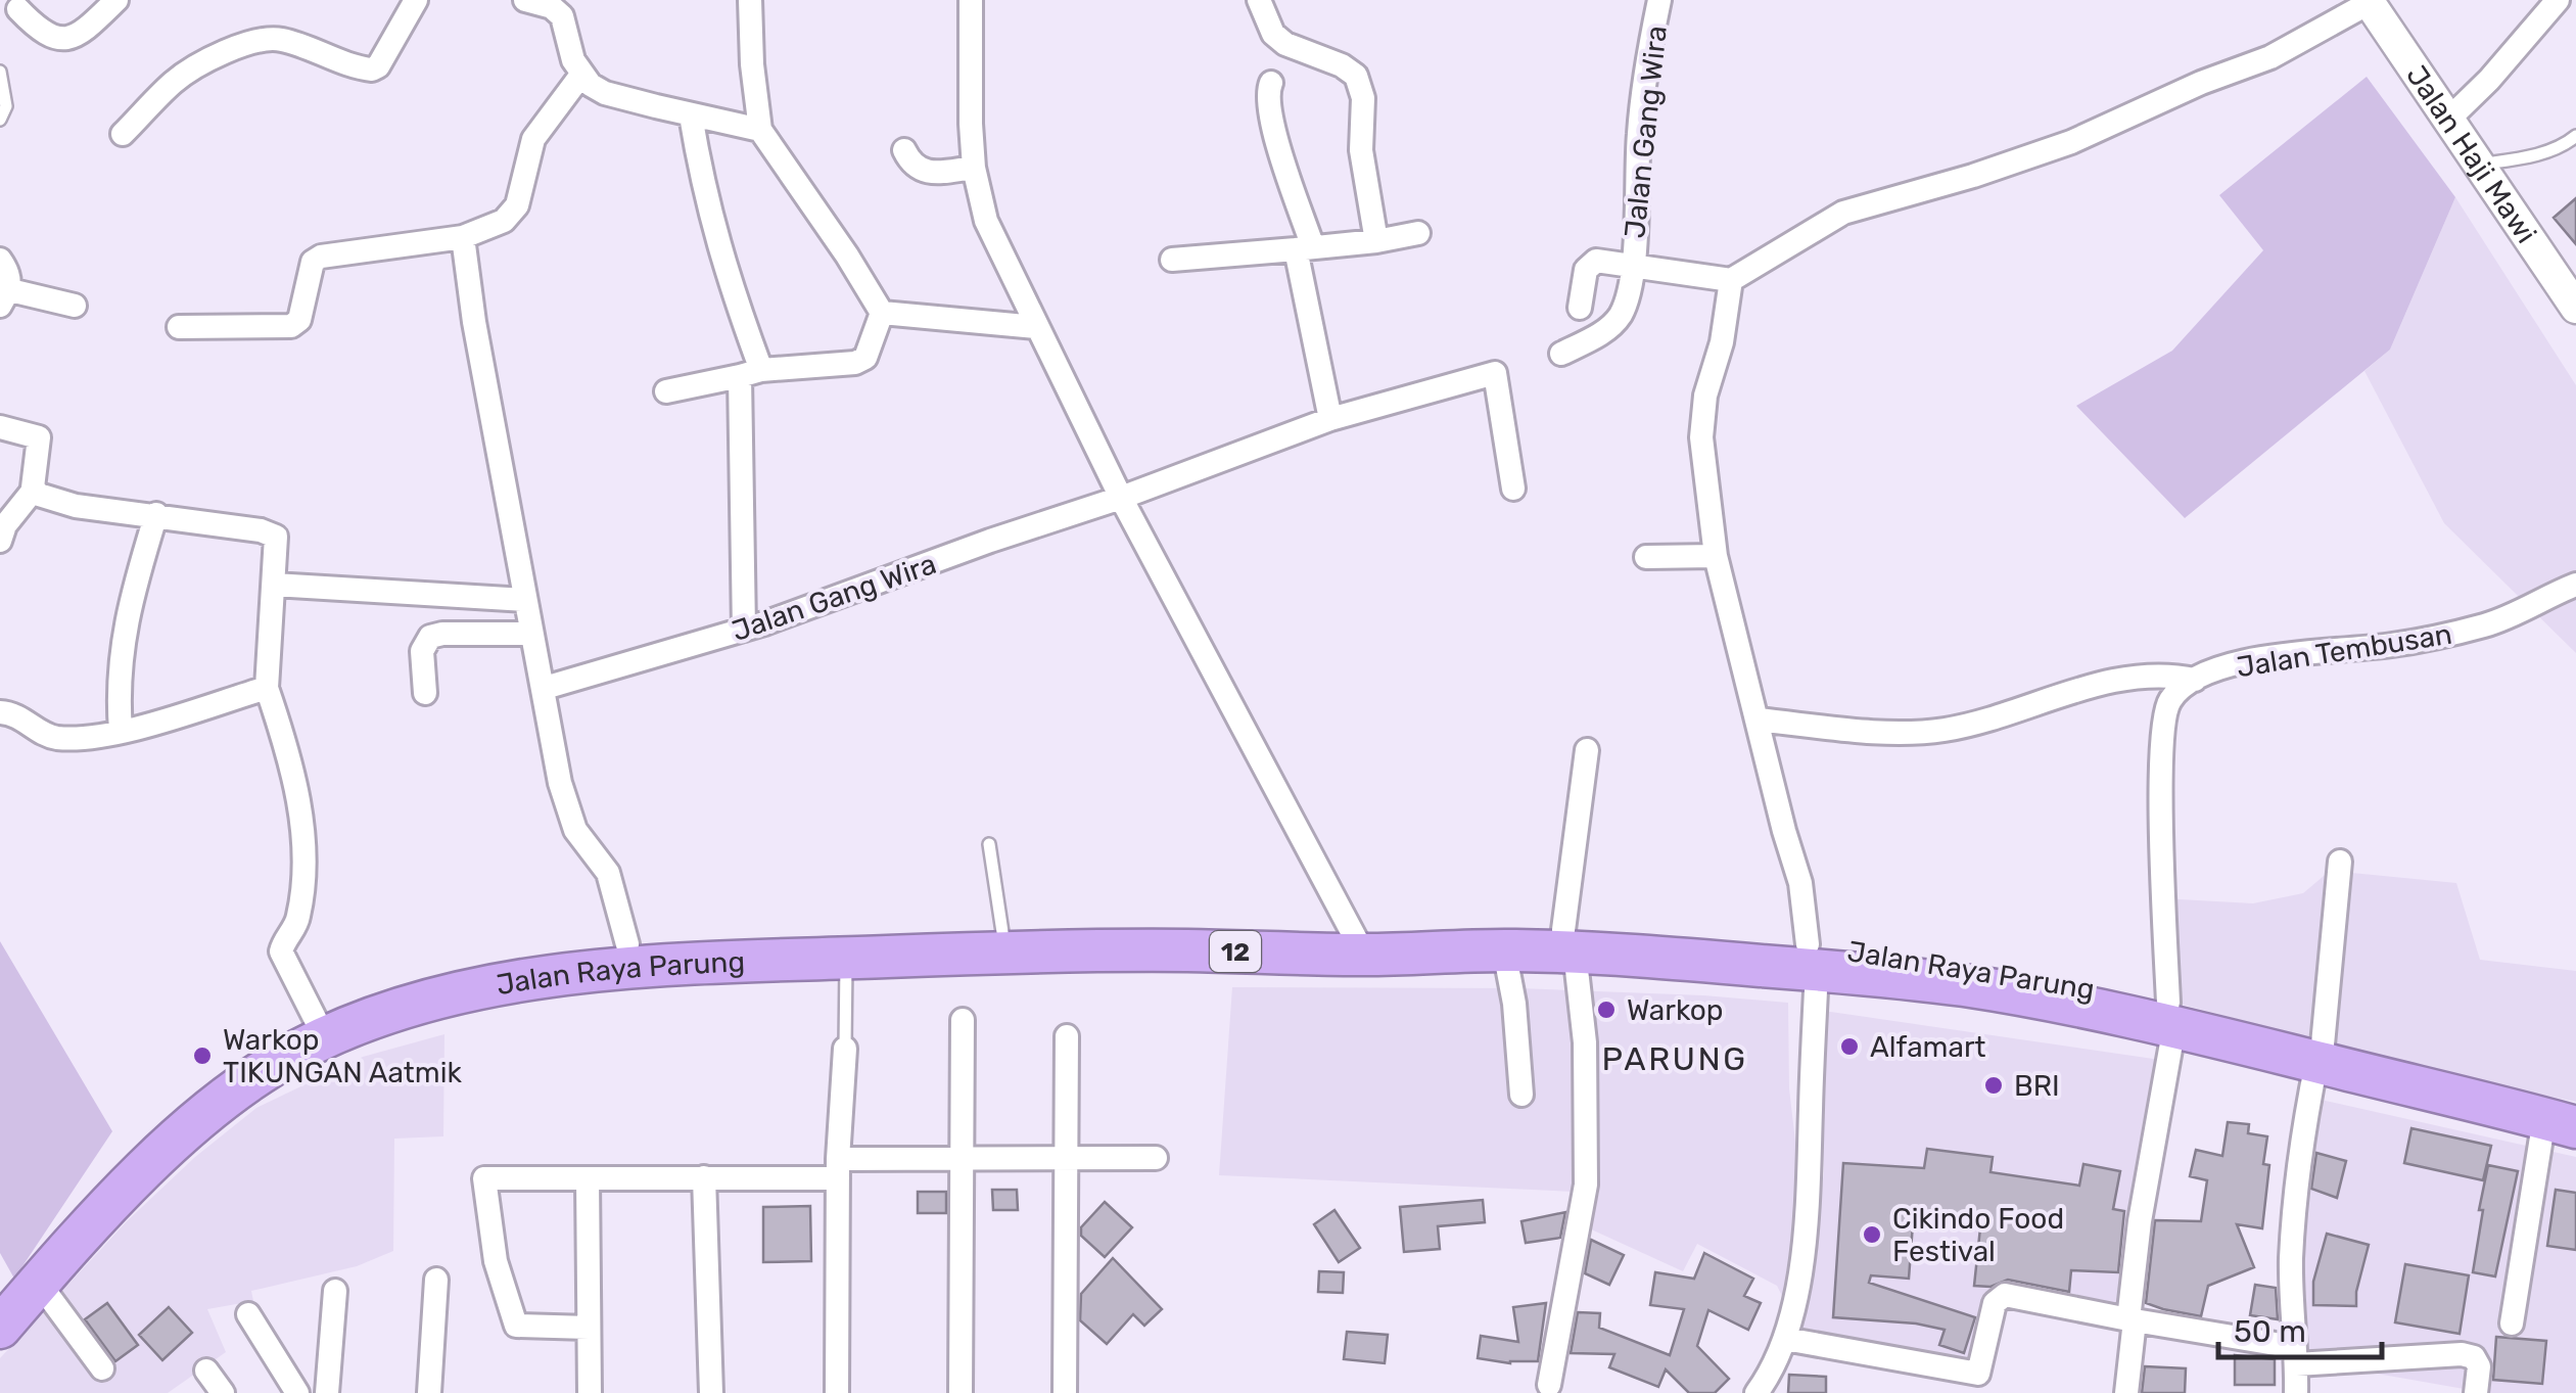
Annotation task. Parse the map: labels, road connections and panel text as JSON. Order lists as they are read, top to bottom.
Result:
{
  "streets": {
    "highway": ["12", "Jalan Raya Parung"],
    "street": ["Jalan Gang Wira", "Jalan Haji Mawi", "Jalan Tembusan"]
  },
  "crossings": [
    ["Jalan Tembusan", "Jalan Raya Parung"]
  ],
  "districts": ["PARUNG"],
  "places": [
    "Warkop",
    "Alfamart",
    "Warkop TIKUNGAN Aatmik",
    "BRI",
    "Cikindo Food Festival"
  ],
  "scale_bar": "50 m"
}
